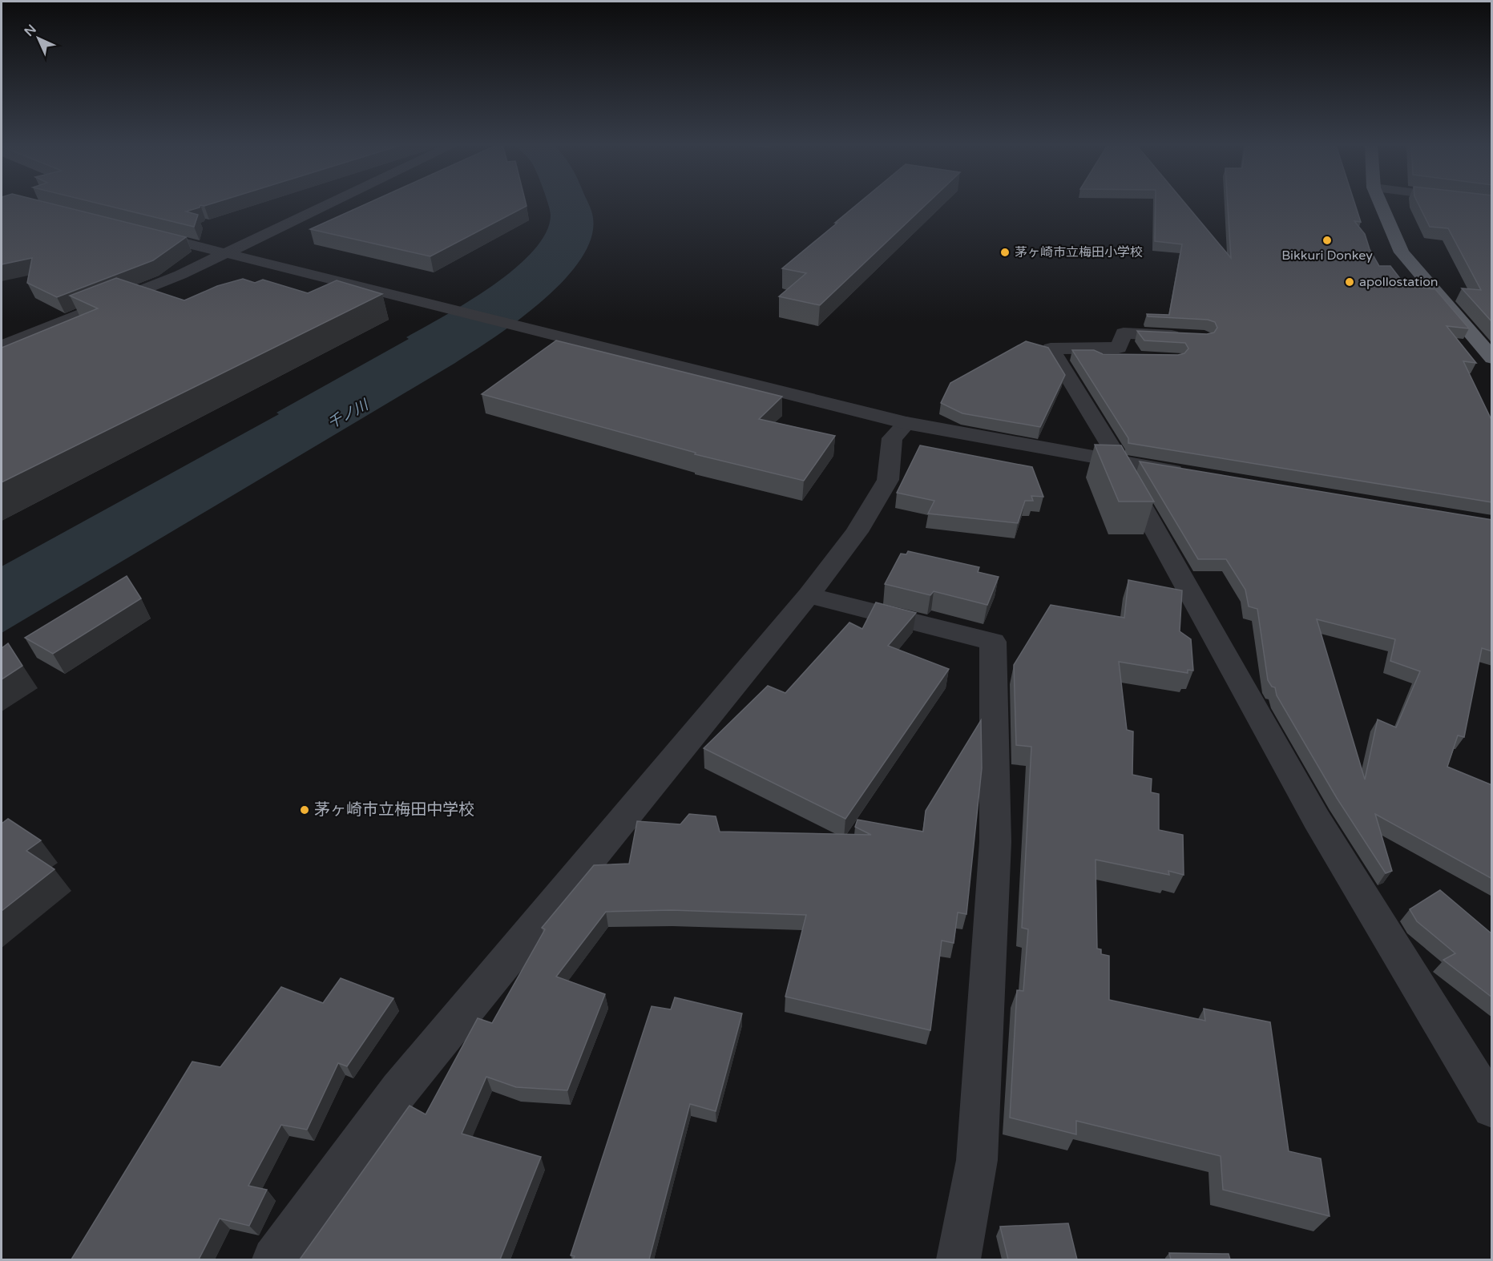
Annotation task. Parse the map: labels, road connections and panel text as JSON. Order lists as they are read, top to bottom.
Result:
{
  "water": ["千ノ川"],
  "places": [
    "Bikkuri Donkey",
    "茅ヶ崎市立梅田小学校",
    "apollostation",
    "茅ヶ崎市立梅田中学校"
  ],
  "north": "top left"
}
